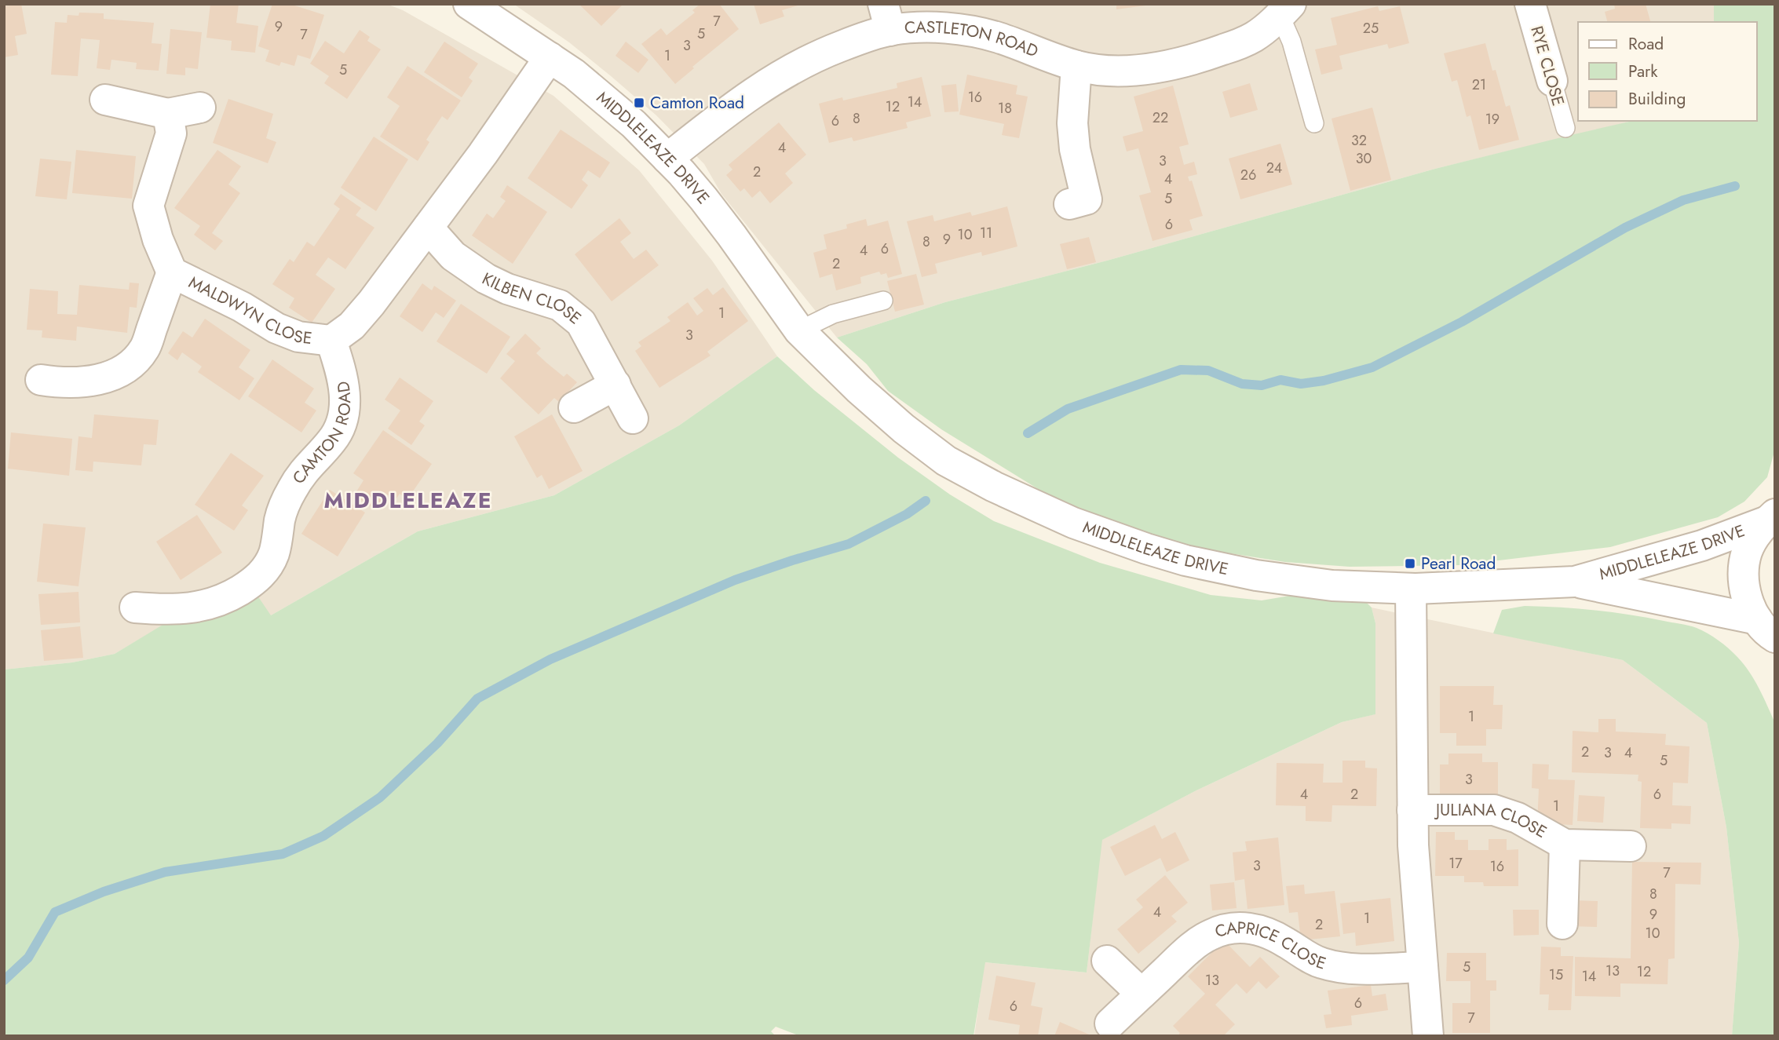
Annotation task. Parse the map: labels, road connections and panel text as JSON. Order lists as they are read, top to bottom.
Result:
{
  "streets": {
    "street": [
      "CASTLETON ROAD",
      "RYE CLOSE",
      "MIDDLELEAZE DRIVE",
      "KILBEN CLOSE",
      "MALDWYN CLOSE",
      "CAMTON ROAD",
      "JULIANA CLOSE",
      "CAPRICE CLOSE"
    ]
  },
  "crossings": [
    ["CASTLETON ROAD", "MIDDLELEAZE DRIVE"],
    ["MALDWYN CLOSE", "CAMTON ROAD"]
  ],
  "districts": ["MIDDLELEAZE"],
  "places": {
    "transit": ["Camton Road", "Pearl Road"]
  },
  "house_numbers": [
    "7",
    "9",
    "25",
    "5",
    "7",
    "3",
    "1",
    "5",
    "21",
    "16",
    "14",
    "12",
    "18",
    "22",
    "8",
    "19",
    "6",
    "32",
    "4",
    "30",
    "3",
    "24",
    "2",
    "26",
    "4",
    "5",
    "6",
    "11",
    "10",
    "9",
    "8",
    "6",
    "4",
    "2",
    "1",
    "3",
    "1",
    "2",
    "3",
    "4",
    "5",
    "3",
    "4",
    "2",
    "6",
    "1",
    "17",
    "3",
    "16",
    "7",
    "8",
    "4",
    "9",
    "1",
    "2",
    "10",
    "5",
    "13",
    "12",
    "15",
    "14",
    "13",
    "6",
    "6",
    "7"
  ],
  "legend": ["Road", "Park", "Building"]
}
